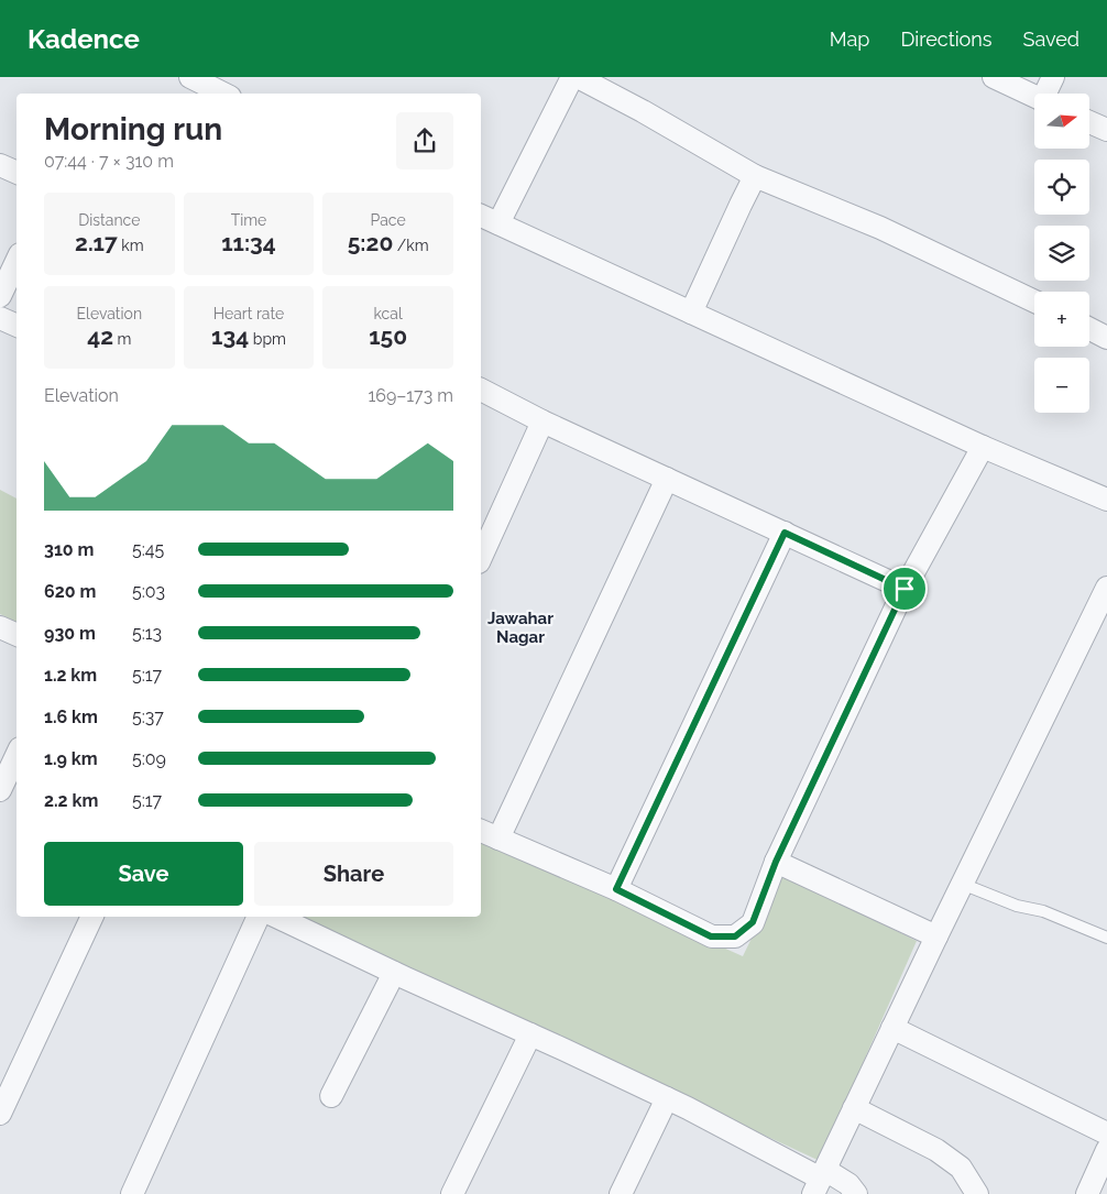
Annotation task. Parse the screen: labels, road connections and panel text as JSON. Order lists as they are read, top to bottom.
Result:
{
  "districts": ["Jawahar Nagar"],
  "north": "right",
  "page": {
    "header": "Kadence",
    "nav": ["Map", "Directions", "Saved"],
    "map_buttons": ["+", "−"],
    "heading": ["Morning run", "07:44 · 7 × 310 m"],
    "stats": [
      ["Distance", "2.17 km"],
      ["Time", "11:34"],
      ["Pace", "5:20 /km"],
      ["Elevation", "42 m"],
      ["Heart rate", "134 bpm"],
      ["kcal", "150"]
    ],
    "chart": ["Elevation", "169–173 m"],
    "list": [
      {
        "name": "310 m",
        "note": "5:45"
      },
      {
        "name": "620 m",
        "note": "5:03"
      },
      {
        "name": "930 m",
        "note": "5:13"
      },
      {
        "name": "1.2 km",
        "note": "5:17"
      },
      {
        "name": "1.6 km",
        "note": "5:37"
      },
      {
        "name": "1.9 km",
        "note": "5:09"
      },
      {
        "name": "2.2 km",
        "note": "5:17"
      }
    ],
    "buttons": ["Save", "Share"]
  }
}
